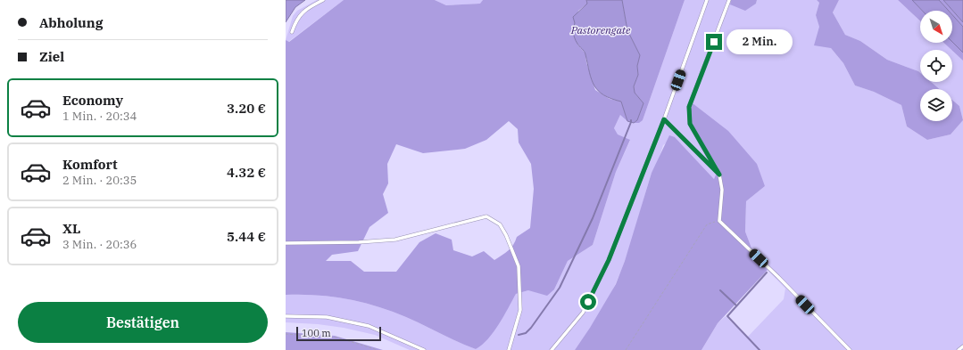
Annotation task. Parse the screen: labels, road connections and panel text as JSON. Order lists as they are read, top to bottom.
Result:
{
  "water": ["Pastorengate"],
  "scale_bar": "100 m",
  "north": "bottom right",
  "page": {
    "banner": ["Abholung", "Ziel"],
    "bubble": "2 Min.",
    "list": [
      {
        "name": "Economy",
        "note": "1 Min. · 20:34",
        "value": "3.20 €"
      },
      {
        "name": "Komfort",
        "note": "2 Min. · 20:35",
        "value": "4.32 €"
      },
      {
        "name": "XL",
        "note": "3 Min. · 20:36",
        "value": "5.44 €"
      }
    ],
    "buttons": "Bestätigen",
    "scale": "100 m"
  }
}
